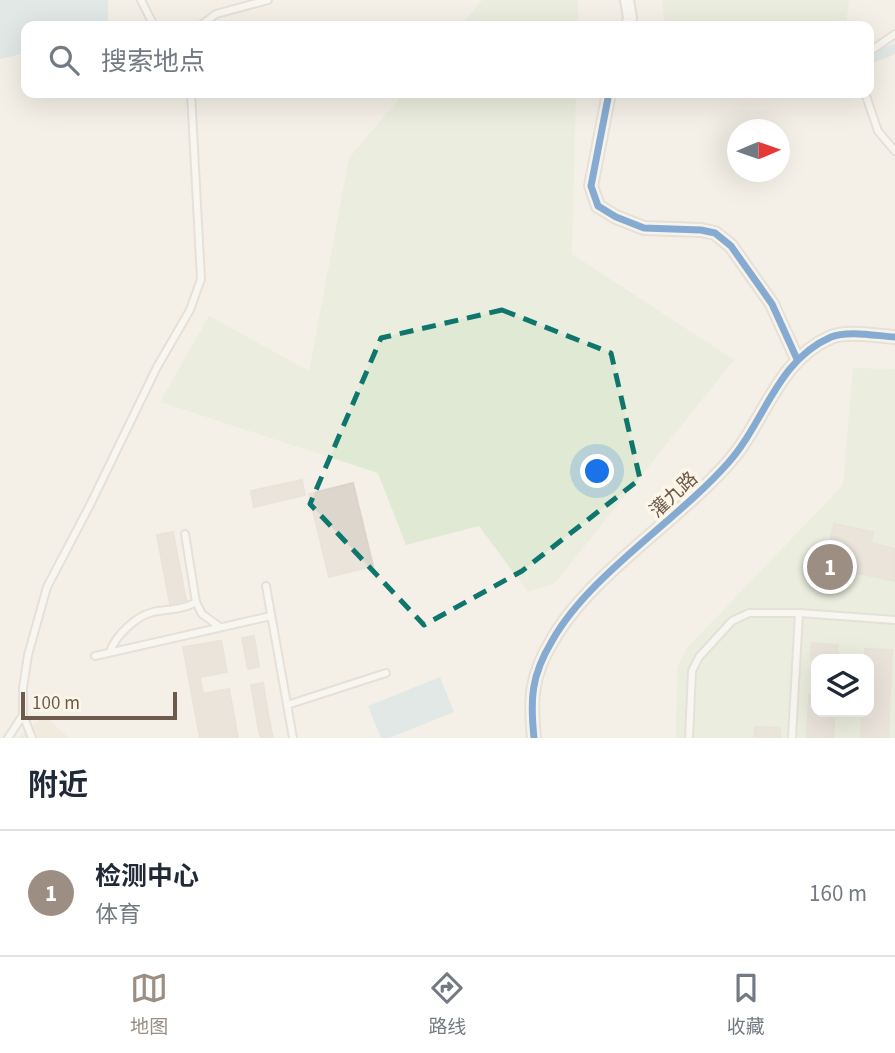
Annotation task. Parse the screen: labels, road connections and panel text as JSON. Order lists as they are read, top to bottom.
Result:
{
  "streets": {
    "street": ["灌九路"]
  },
  "scale_bar": "100 m",
  "north": "right",
  "page": {
    "search": "搜索地点",
    "pins": "1",
    "scale": "100 m",
    "heading": "附近",
    "list": [
      {
        "mark": "1",
        "name": "检测中心",
        "note": "体育",
        "value": "160 m"
      }
    ],
    "nav": ["地图", "路线", "收藏"]
  }
}
